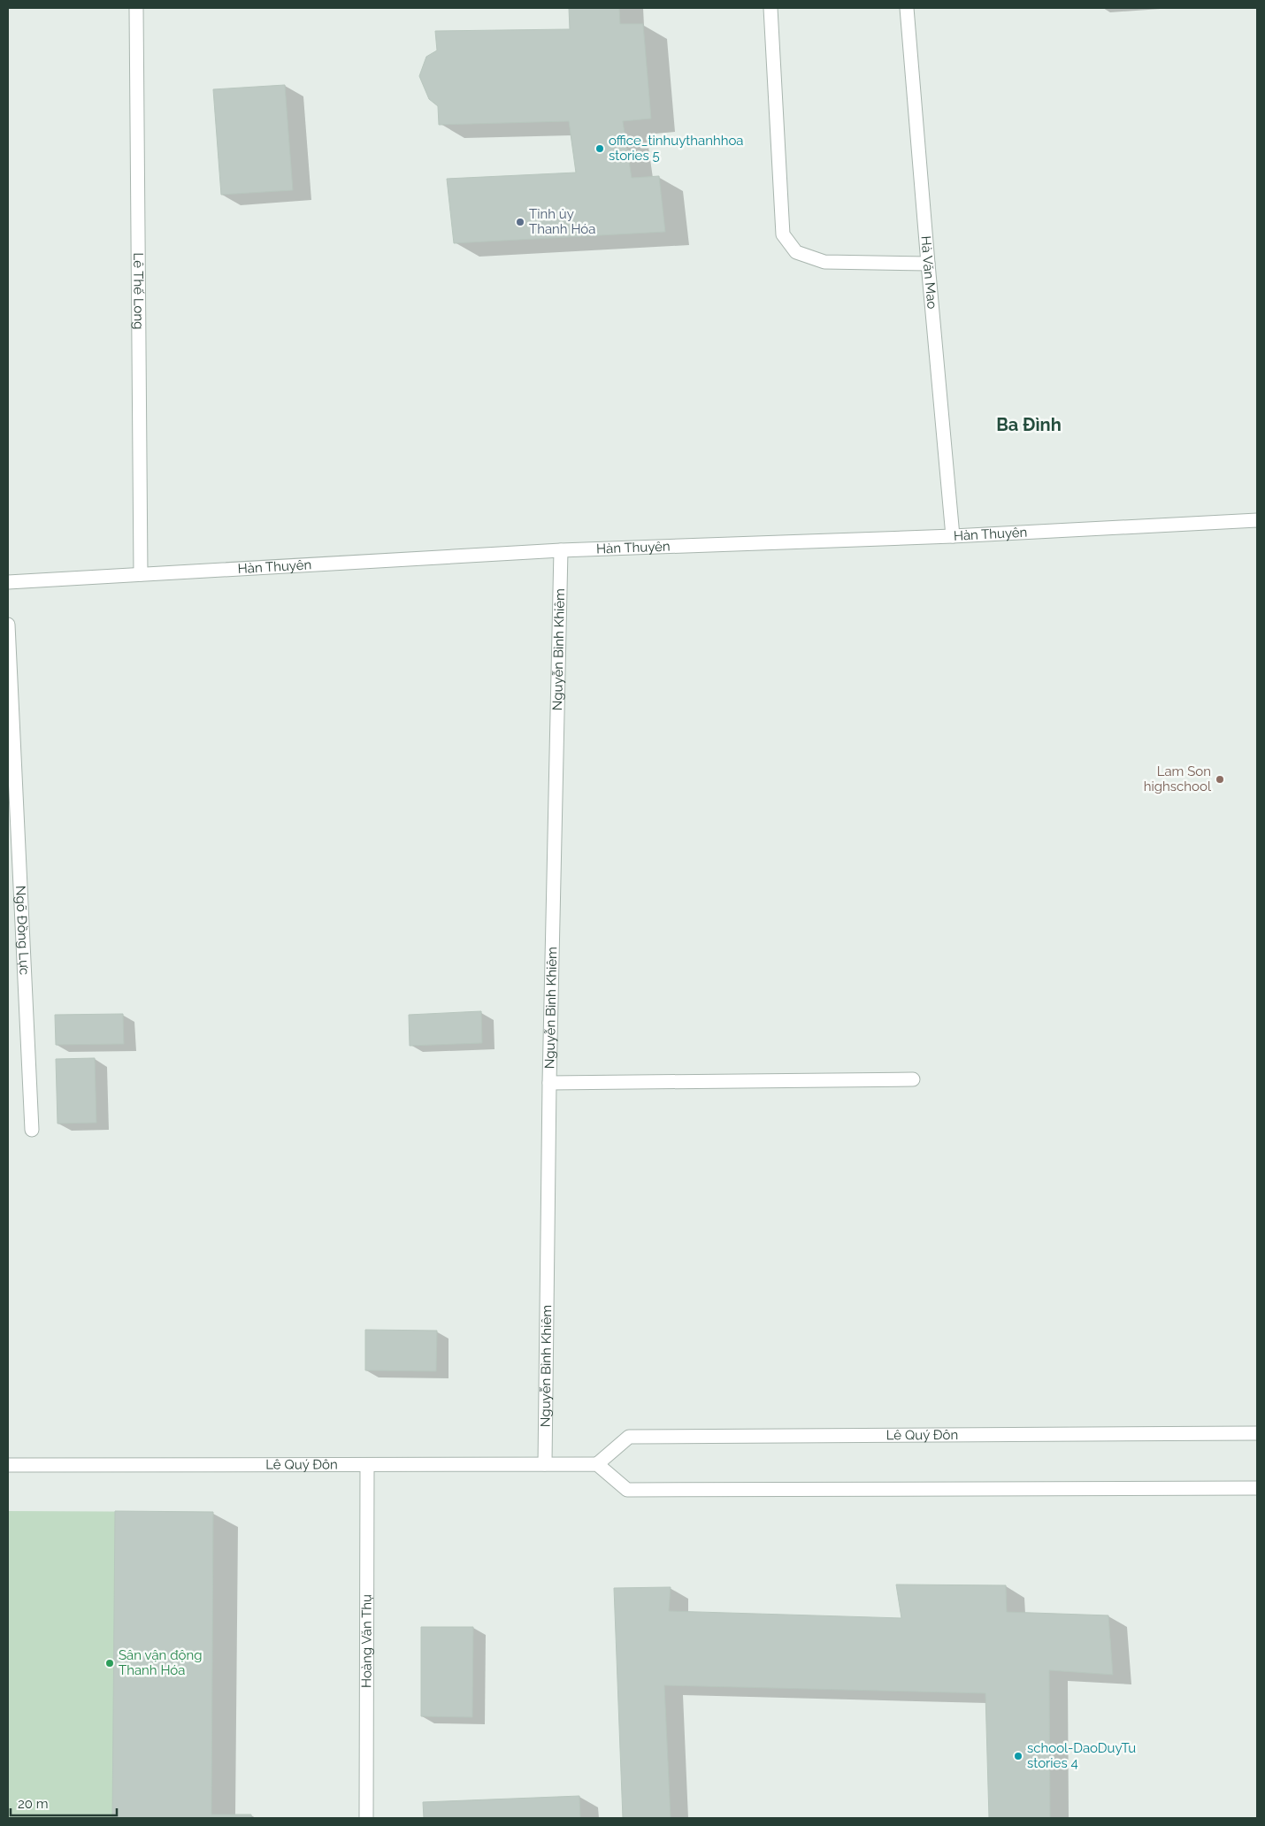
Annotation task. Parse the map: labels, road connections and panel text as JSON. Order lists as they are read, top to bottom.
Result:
{
  "streets": {
    "street": [
      "Hà Văn Mao",
      "Lê Thế Long",
      "Hàn Thuyên",
      "Nguyễn Bỉnh Khiêm",
      "Ngõ Đồng Lực",
      "Lê Quý Đôn",
      "Hoàng Văn Thụ"
    ]
  },
  "crossings": [
    ["Hà Văn Mao", "Hàn Thuyên"],
    ["Lê Thế Long", "Hàn Thuyên"],
    ["Hàn Thuyên", "Nguyễn Bỉnh Khiêm"],
    ["Nguyễn Bỉnh Khiêm", "Lê Quý Đôn"],
    ["Lê Quý Đôn", "Hoàng Văn Thụ"]
  ],
  "districts": ["Ba Đình"],
  "places": [
    "office_tinhuythanhhoa stories 5",
    "Tỉnh ủy Thanh Hóa",
    "Lam Son highschool",
    "Sân vận động Thanh Hóa",
    "school-DaoDuyTu stories 4"
  ],
  "scale_bar": "20 m"
}
